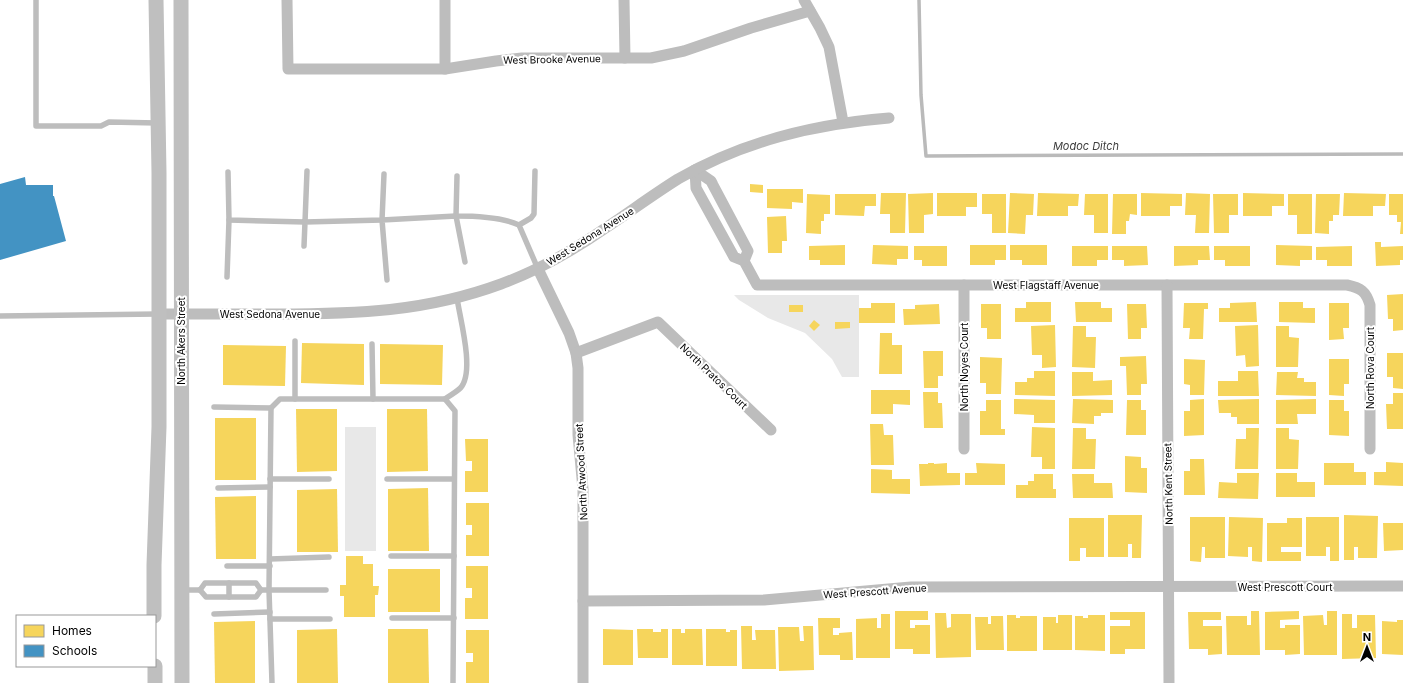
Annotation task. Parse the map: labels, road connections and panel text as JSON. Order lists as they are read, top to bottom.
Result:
{
  "streets": {
    "main road": ["North Akers Street"],
    "street": [
      "West Brooke Avenue",
      "West Sedona Avenue",
      "West Flagstaff Avenue",
      "North Noyes Court",
      "North Rova Court",
      "North Pratos Court",
      "North Atwood Street",
      "North Kent Street",
      "West Prescott Court",
      "West Prescott Avenue"
    ]
  },
  "crossings": [
    ["West Sedona Avenue", "West Flagstaff Avenue"],
    ["West Sedona Avenue", "North Akers Street"],
    ["West Sedona Avenue", "North Atwood Street"],
    ["West Flagstaff Avenue", "North Noyes Court"],
    ["West Flagstaff Avenue", "North Rova Court"],
    ["West Flagstaff Avenue", "North Kent Street"],
    ["North Pratos Court", "North Atwood Street"],
    ["North Atwood Street", "West Prescott Avenue"],
    ["North Kent Street", "West Prescott Court"],
    ["North Kent Street", "West Prescott Avenue"],
    ["West Prescott Court", "West Prescott Avenue"]
  ],
  "water": ["Modoc Ditch"],
  "legend": ["Homes", "Schools"],
  "north": "top"
}
